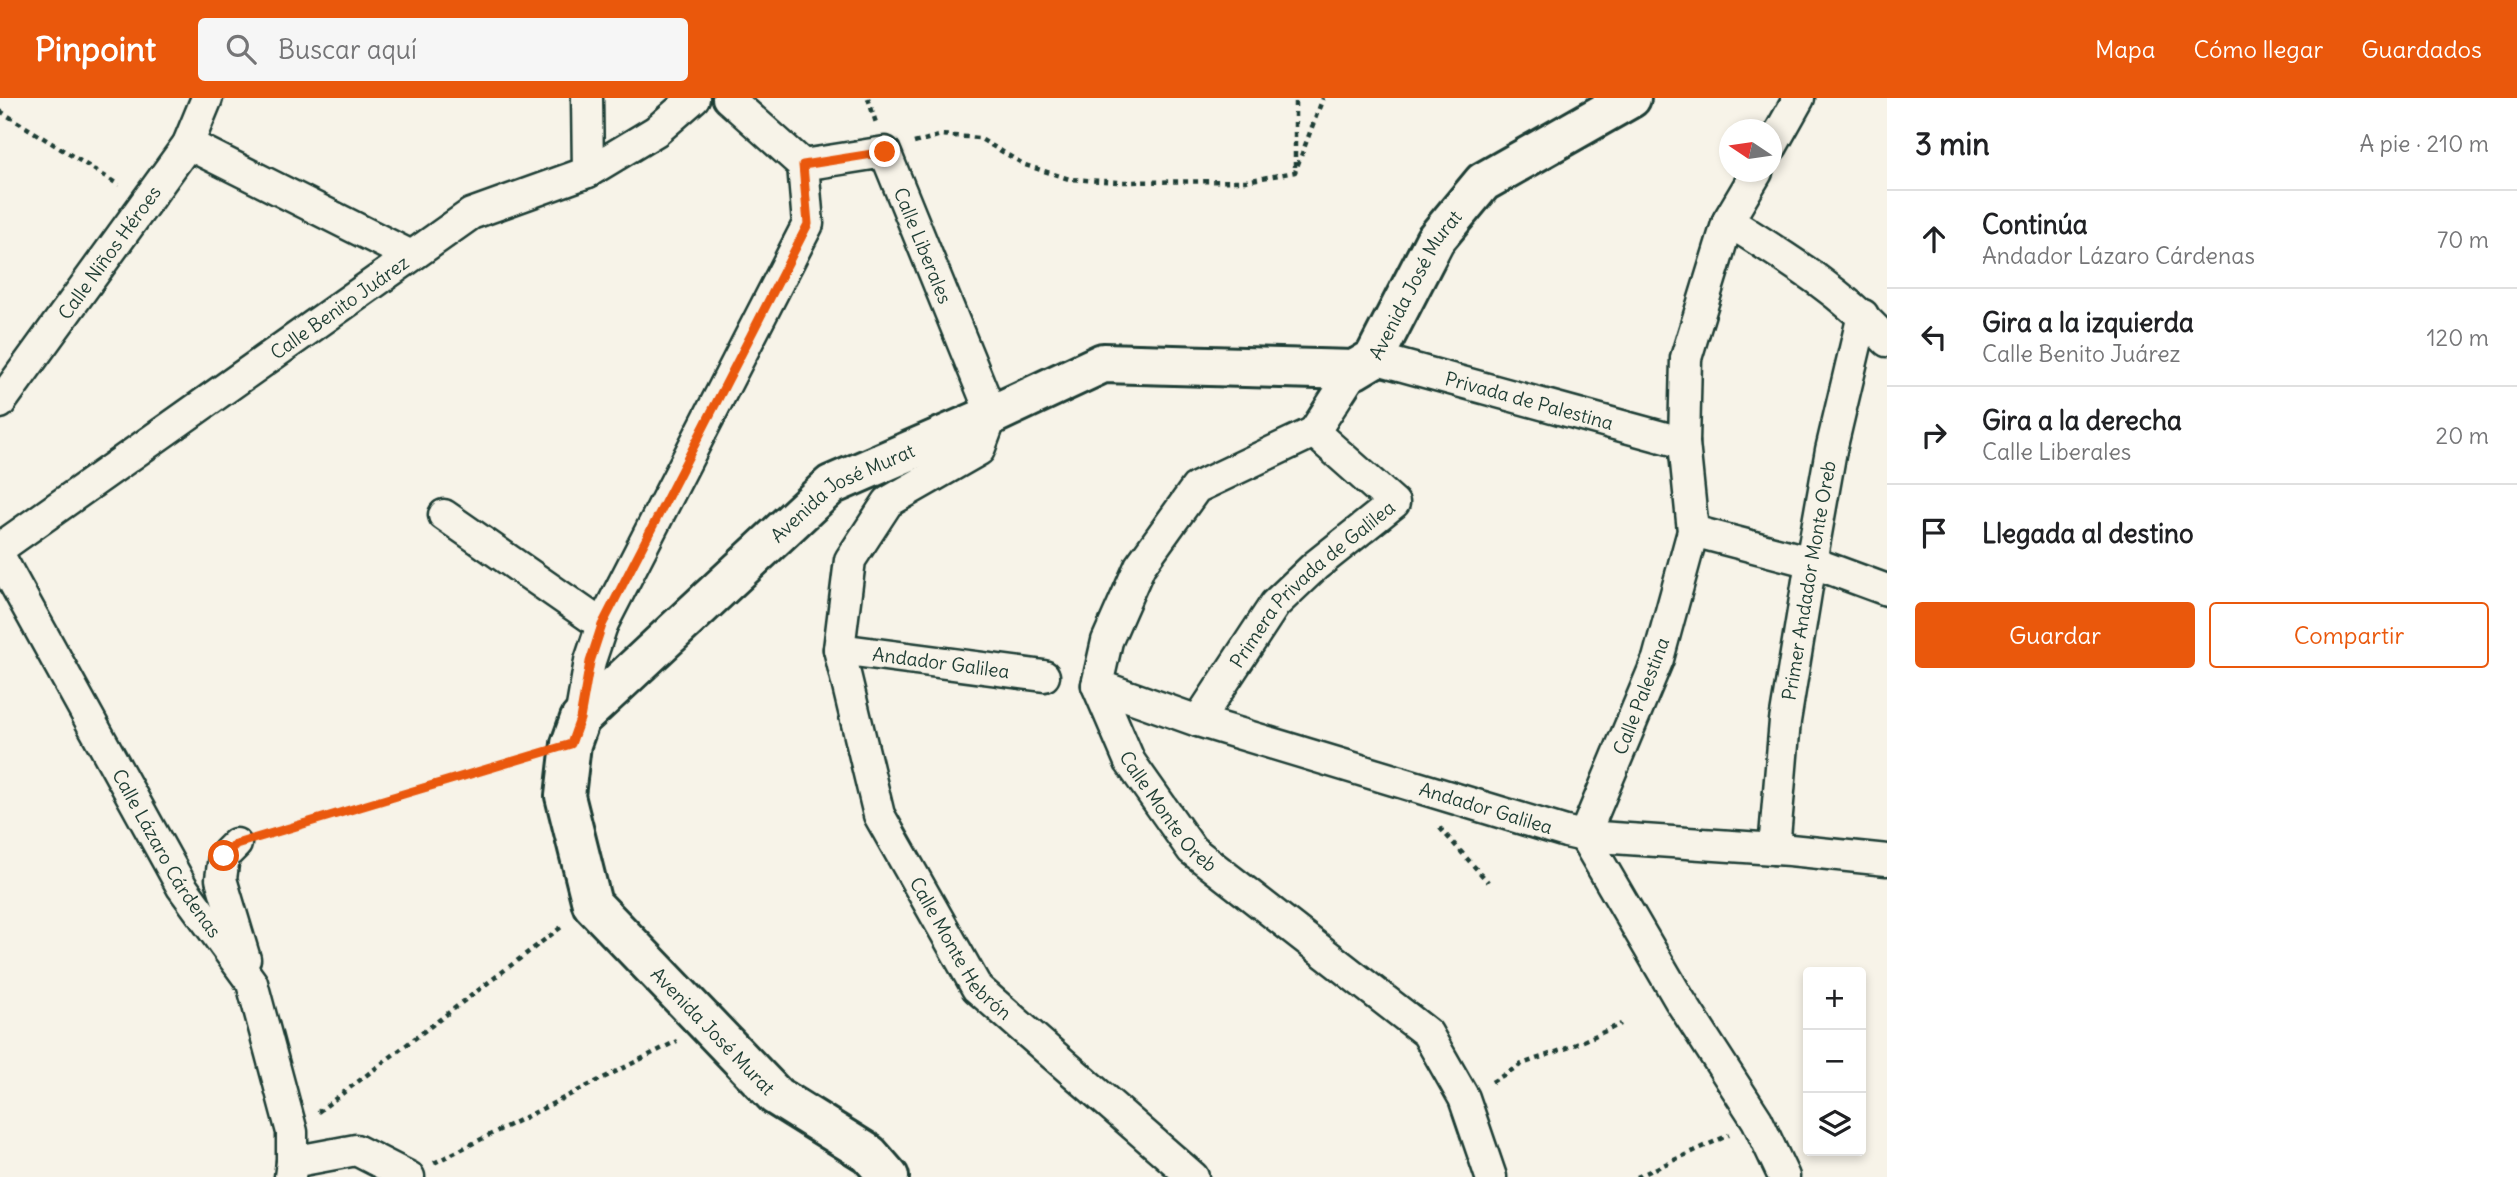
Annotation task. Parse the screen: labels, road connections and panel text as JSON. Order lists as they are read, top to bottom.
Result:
{
  "streets": {
    "street": [
      "Calle Liberales",
      "Calle Niños Héroes",
      "Avenida José Murat",
      "Calle Benito Juárez",
      "Privada de Palestina",
      "Primer Andador Monte Oreb",
      "Primera Privada de Galilea",
      "Andador Galilea",
      "Calle Palestina",
      "Calle Monte Oreb",
      "Calle Lázaro Cárdenas",
      "Calle Monte Hebrón"
    ]
  },
  "crossings": [
    ["Calle Liberales", "Avenida José Murat"],
    ["Avenida José Murat", "Privada de Palestina"],
    ["Privada de Palestina", "Calle Palestina"],
    ["Primer Andador Monte Oreb", "Andador Galilea"],
    ["Primera Privada de Galilea", "Andador Galilea"],
    ["Andador Galilea", "Calle Palestina"],
    ["Andador Galilea", "Calle Monte Oreb"],
    ["Andador Galilea", "Calle Monte Hebrón"]
  ],
  "north": "left",
  "page": {
    "header": "Pinpoint",
    "search": "Buscar aquí",
    "nav": ["Mapa", "Cómo llegar", "Guardados"],
    "heading": ["3 min", "A pie · 210 m"],
    "list": [
      ["Continúa", "Andador Lázaro Cárdenas", "70 m"],
      ["Gira a la izquierda", "Calle Benito Juárez", "120 m"],
      ["Gira a la derecha", "Calle Liberales", "20 m"],
      "Llegada al destino"
    ],
    "buttons": ["Guardar", "Compartir"],
    "map_buttons": ["+", "−"]
  }
}
